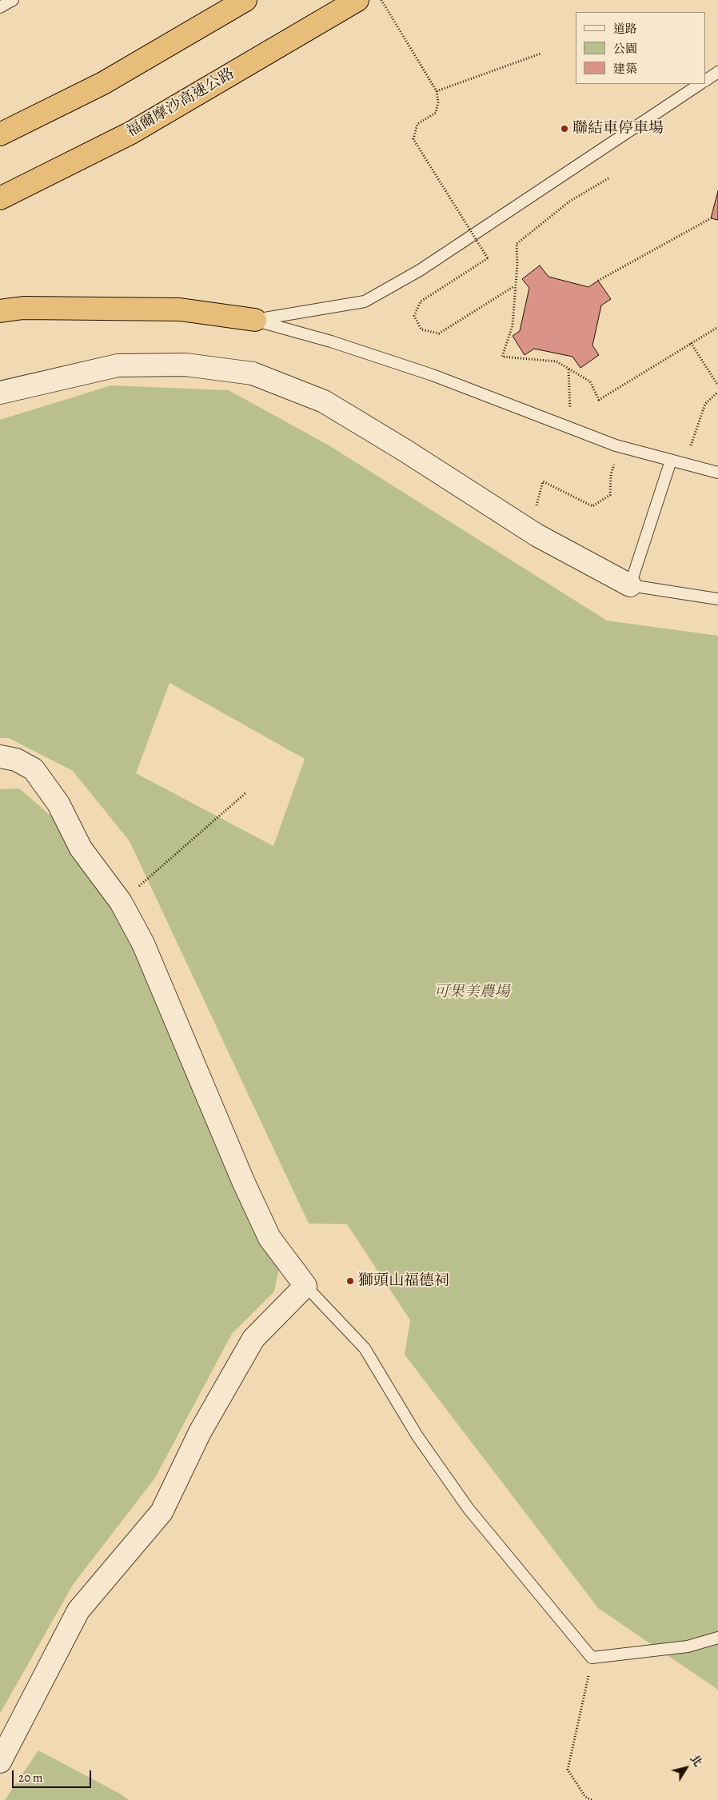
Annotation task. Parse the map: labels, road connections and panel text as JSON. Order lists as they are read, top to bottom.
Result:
{
  "streets": {
    "highway": ["福爾摩沙高速公路"]
  },
  "parks": ["可果美農場"],
  "places": ["聯結車停車場", "獅頭山福德祠"],
  "legend": ["道路", "公園", "建築"],
  "scale_bar": "20 m",
  "north": "top right"
}
